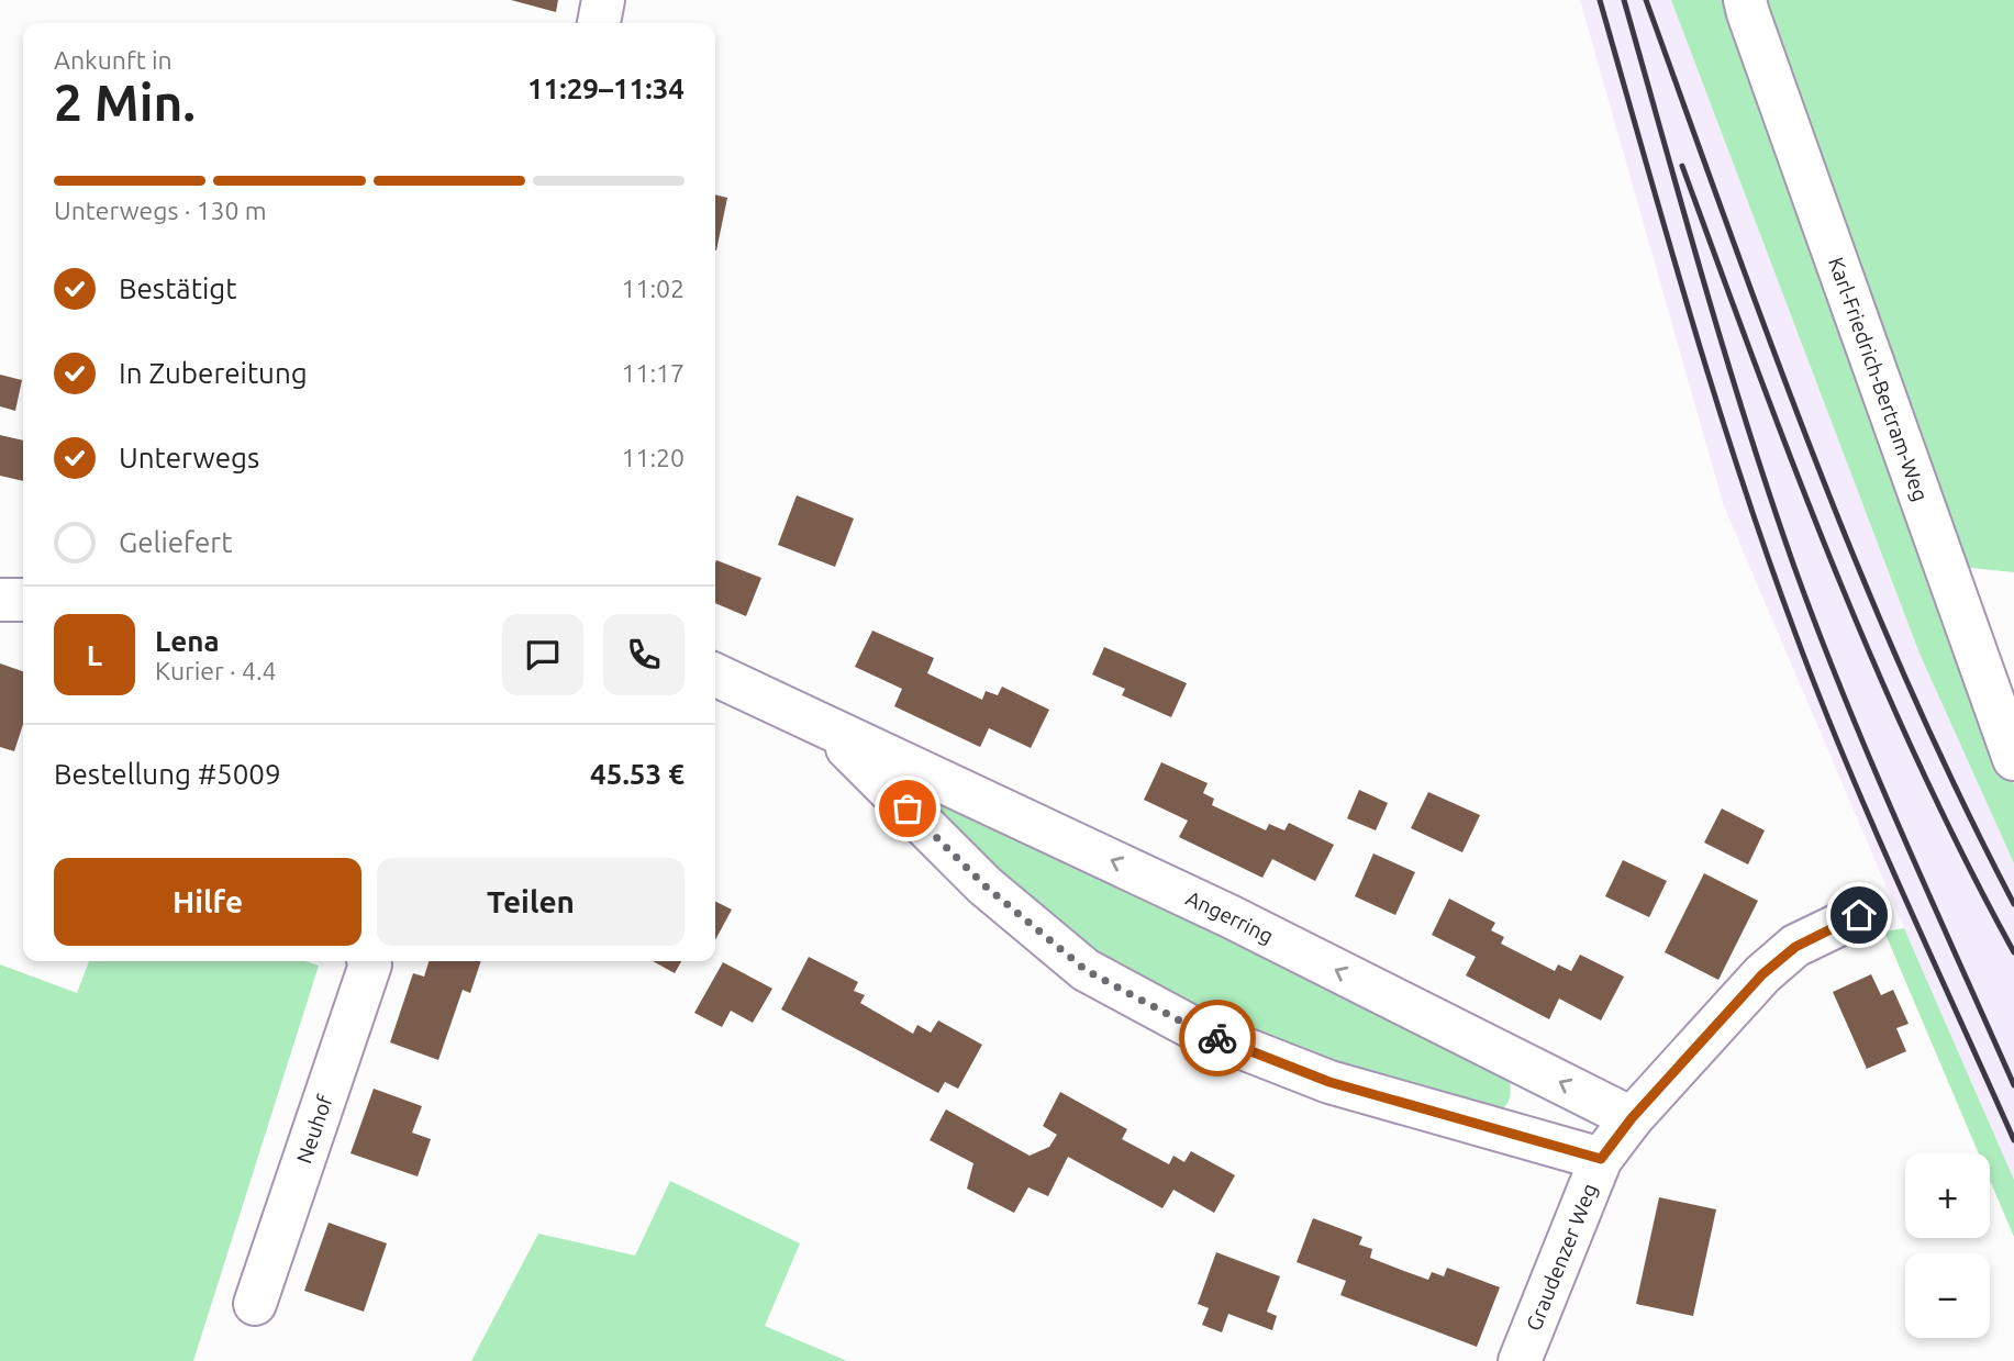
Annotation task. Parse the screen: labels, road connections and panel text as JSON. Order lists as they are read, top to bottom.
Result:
{
  "streets": {
    "street": [
      "Karl-Friedrich-Bertram-Weg",
      "Angerring",
      "Neuhof",
      "Graudenzer Weg"
    ]
  },
  "crossings": [
    ["Angerring", "Graudenzer Weg"]
  ],
  "page": {
    "heading": ["2 Min.", "Ankunft in", "11:29–11:34"],
    "panel": [
      "Lena",
      "Kurier · 4.4",
      "Bestellung #5009",
      "45.53 €"
    ],
    "bar": "Unterwegs · 130 m",
    "list": [
      ["Bestätigt", "11:02"],
      ["In Zubereitung", "11:17"],
      ["Unterwegs", "11:20"],
      "Geliefert"
    ],
    "round": "L",
    "buttons": ["Hilfe", "Teilen"],
    "map_buttons": ["+", "−"]
  }
}
